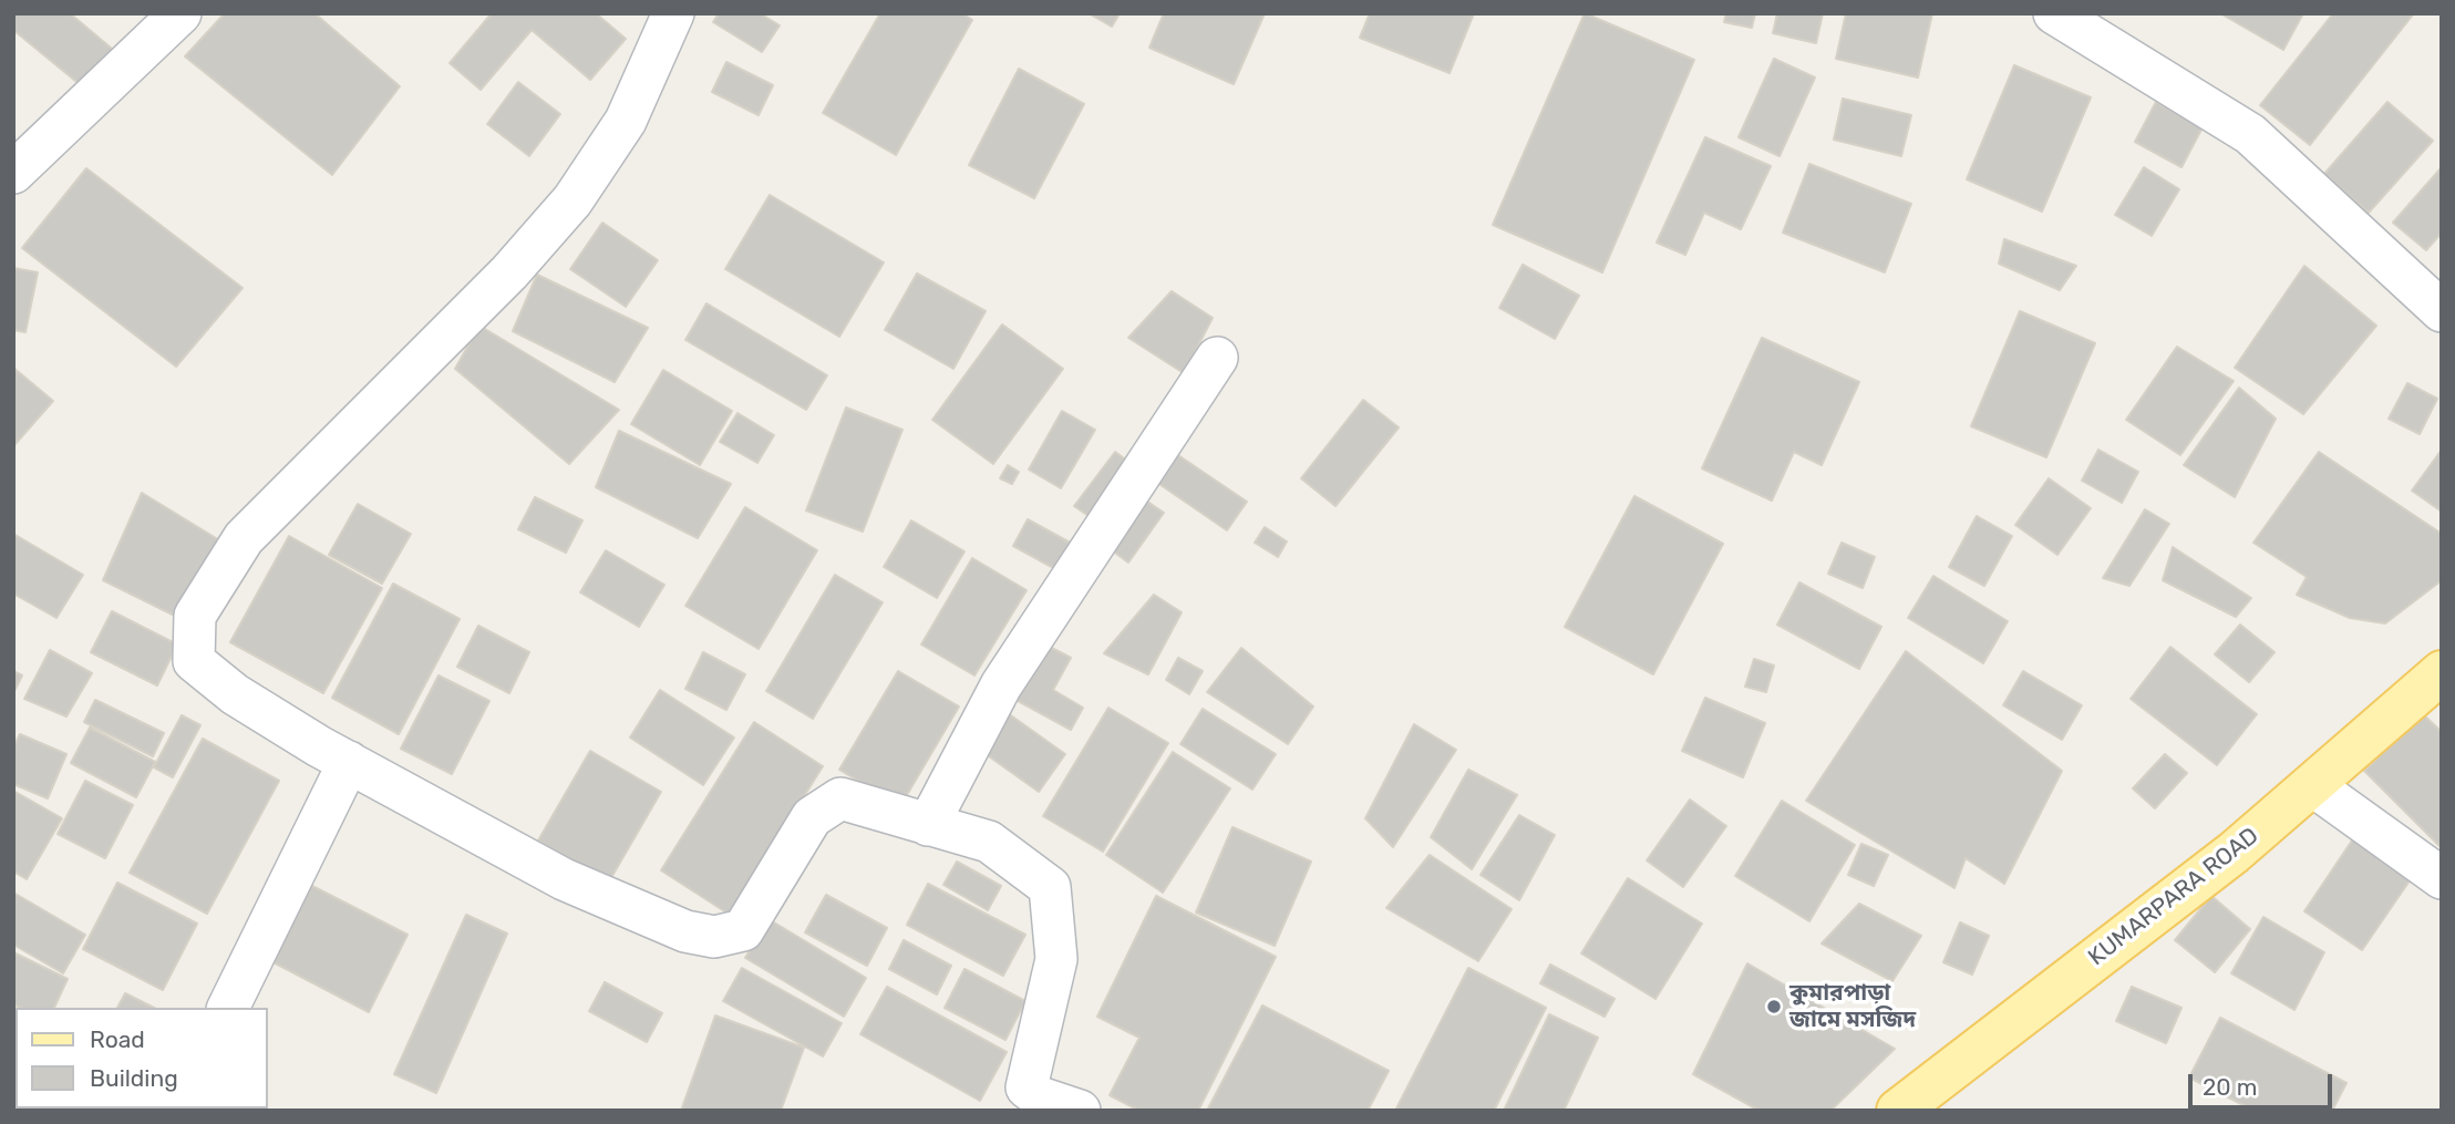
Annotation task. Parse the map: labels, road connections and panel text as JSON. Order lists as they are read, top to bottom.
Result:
{
  "streets": {
    "main road": ["KUMARPARA ROAD"]
  },
  "places": ["কুমারপাড়া জামে মসজিদ"],
  "legend": ["Road", "Building"],
  "scale_bar": "20 m"
}
